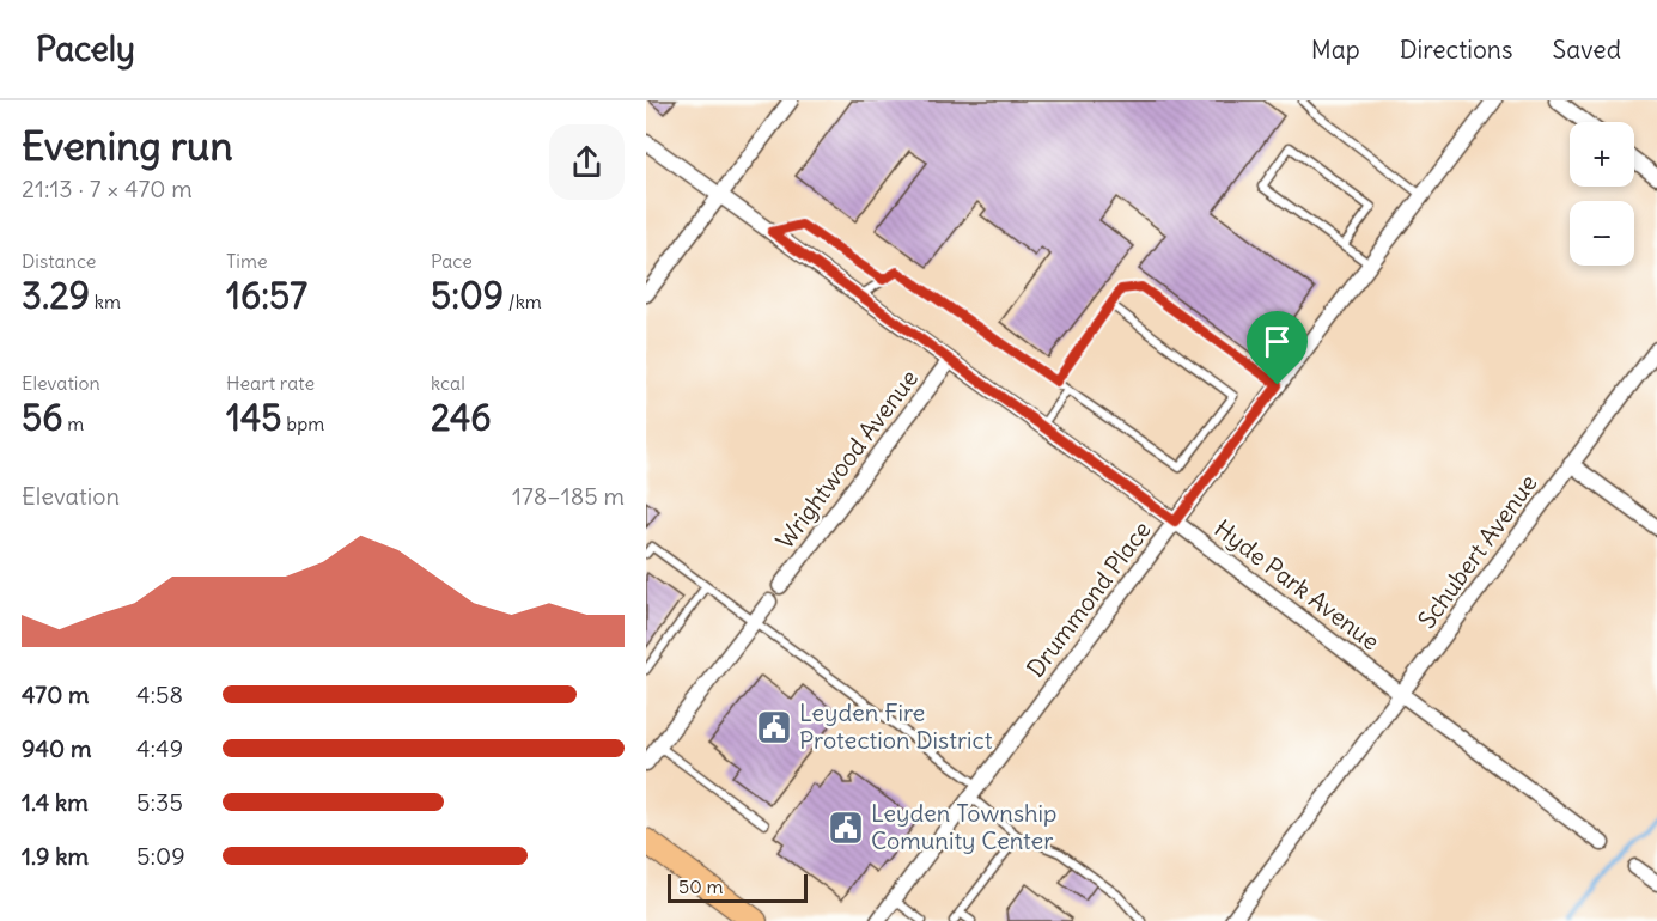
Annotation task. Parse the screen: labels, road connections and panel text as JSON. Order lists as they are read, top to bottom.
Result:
{
  "streets": {
    "street": [
      "Wrightwood Avenue",
      "Schubert Avenue",
      "Hyde Park Avenue",
      "Drummond Place"
    ]
  },
  "crossings": [
    ["Wrightwood Avenue", "Hyde Park Avenue"],
    ["Schubert Avenue", "Hyde Park Avenue"],
    ["Hyde Park Avenue", "Drummond Place"]
  ],
  "places": {
    "public building": ["Leyden Fire Protection District", "Leyden Township Comunity Center"]
  },
  "scale_bar": "50 m",
  "page": {
    "header": "Pacely",
    "nav": ["Map", "Directions", "Saved"],
    "heading": ["Evening run", "21:13 · 7 × 470 m"],
    "map_buttons": ["+", "−"],
    "stats": [
      ["Distance", "3.29 km"],
      ["Time", "16:57"],
      ["Pace", "5:09 /km"],
      ["Elevation", "56 m"],
      ["Heart rate", "145 bpm"],
      ["kcal", "246"]
    ],
    "chart": ["Elevation", "178–185 m"],
    "list": [
      {
        "name": "470 m",
        "note": "4:58"
      },
      {
        "name": "940 m",
        "note": "4:49"
      },
      {
        "name": "1.4 km",
        "note": "5:35"
      },
      {
        "name": "1.9 km",
        "note": "5:09"
      }
    ],
    "scale": "50 m"
  }
}
